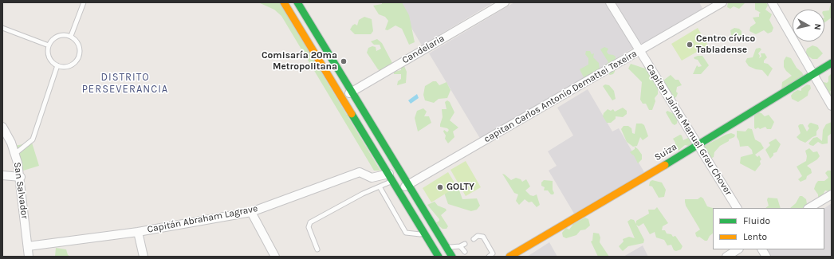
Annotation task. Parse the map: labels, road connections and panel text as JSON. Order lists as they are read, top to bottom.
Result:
{
  "streets": {
    "main road": ["Suiza"],
    "street": [
      "Candelaria",
      "capitan Carlos Antonio Demattei Texeira",
      "Capitan Jaime Manuel Grau Chover",
      "San Salvador",
      "Capitán Abraham Lagrave"
    ]
  },
  "crossings": [
    ["capitan Carlos Antonio Demattei Texeira", "Capitan Jaime Manuel Grau Chover"],
    ["Capitan Jaime Manuel Grau Chover", "Suiza"],
    ["San Salvador", "Capitán Abraham Lagrave"]
  ],
  "districts": ["DISTRITO PERSEVERANCIA"],
  "places": ["Centro cívico Tabladense", "Comisaría 20ma Metropolitana", "GOLTY"],
  "legend": ["Fluido", "Lento"],
  "north": "right"
}
